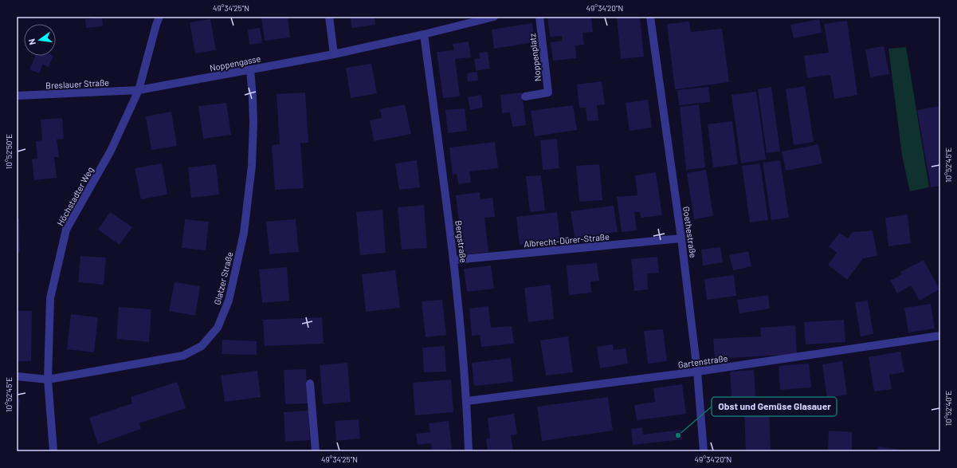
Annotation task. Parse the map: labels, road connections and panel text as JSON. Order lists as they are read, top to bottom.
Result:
{
  "streets": {
    "street": [
      "Noppenplatz",
      "Noppengasse",
      "Breslauer Straße",
      "Höchstadter Weg",
      "Goethestraße",
      "Albrecht-Dürer-Straße",
      "Bergstraße",
      "Glatzer Straße",
      "Gartenstraße"
    ]
  },
  "crossings": [
    ["Noppengasse", "Breslauer Straße"],
    ["Noppengasse", "Höchstadter Weg"],
    ["Noppengasse", "Bergstraße"],
    ["Noppengasse", "Glatzer Straße"],
    ["Breslauer Straße", "Höchstadter Weg"],
    ["Höchstadter Weg", "Glatzer Straße"],
    ["Goethestraße", "Albrecht-Dürer-Straße"],
    ["Goethestraße", "Gartenstraße"],
    ["Albrecht-Dürer-Straße", "Bergstraße"],
    ["Bergstraße", "Gartenstraße"]
  ],
  "places": ["Obst und Gemüse Glasauer"],
  "north": "left",
  "coordinates": [
    "49°34'25\"N",
    "49°34'20\"N",
    "10°52'50\"E",
    "10°52'45\"E",
    "10°52'40\"E"
  ]
}
